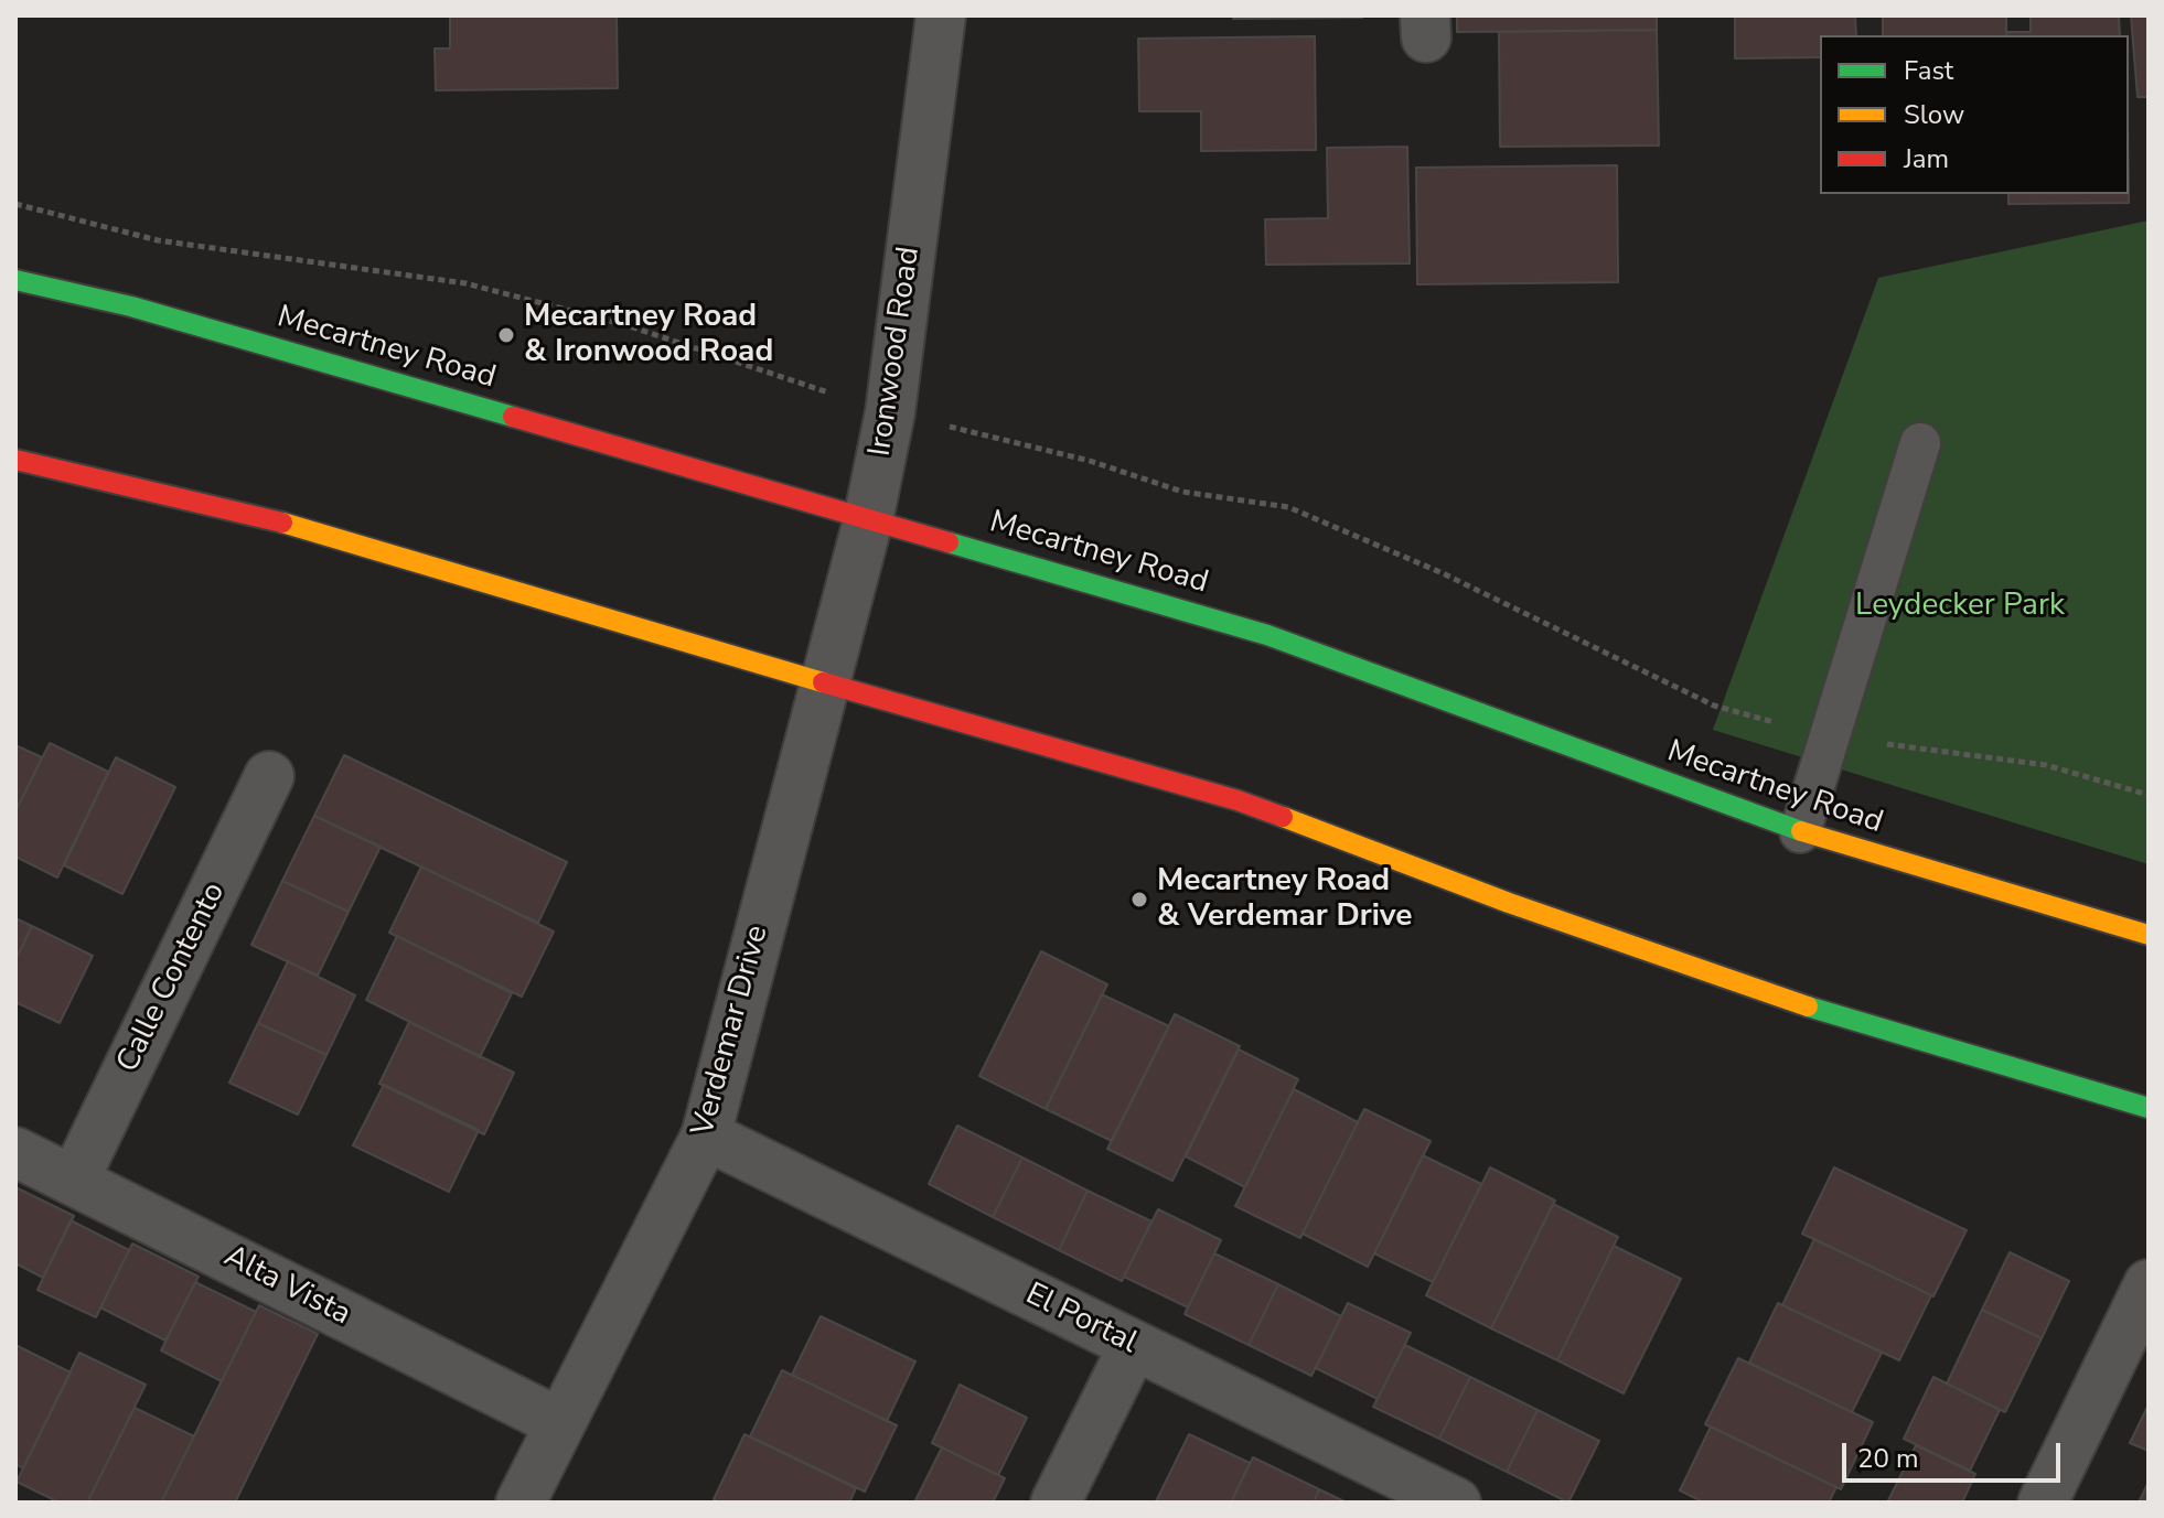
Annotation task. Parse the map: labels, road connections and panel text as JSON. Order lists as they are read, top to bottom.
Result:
{
  "streets": {
    "main road": ["Mecartney Road"],
    "street": [
      "Ironwood Road",
      "Calle Contento",
      "Verdemar Drive",
      "Alta Vista",
      "El Portal"
    ]
  },
  "crossings": [
    ["Mecartney Road", "Ironwood Road"],
    ["Ironwood Road", "Verdemar Drive"],
    ["Calle Contento", "Alta Vista"],
    ["Verdemar Drive", "Alta Vista"],
    ["Verdemar Drive", "El Portal"]
  ],
  "parks": ["Leydecker Park"],
  "places": ["Mecartney Road & Ironwood Road", "Mecartney Road & Verdemar Drive"],
  "legend": ["Fast", "Slow", "Jam"],
  "scale_bar": "20 m"
}
